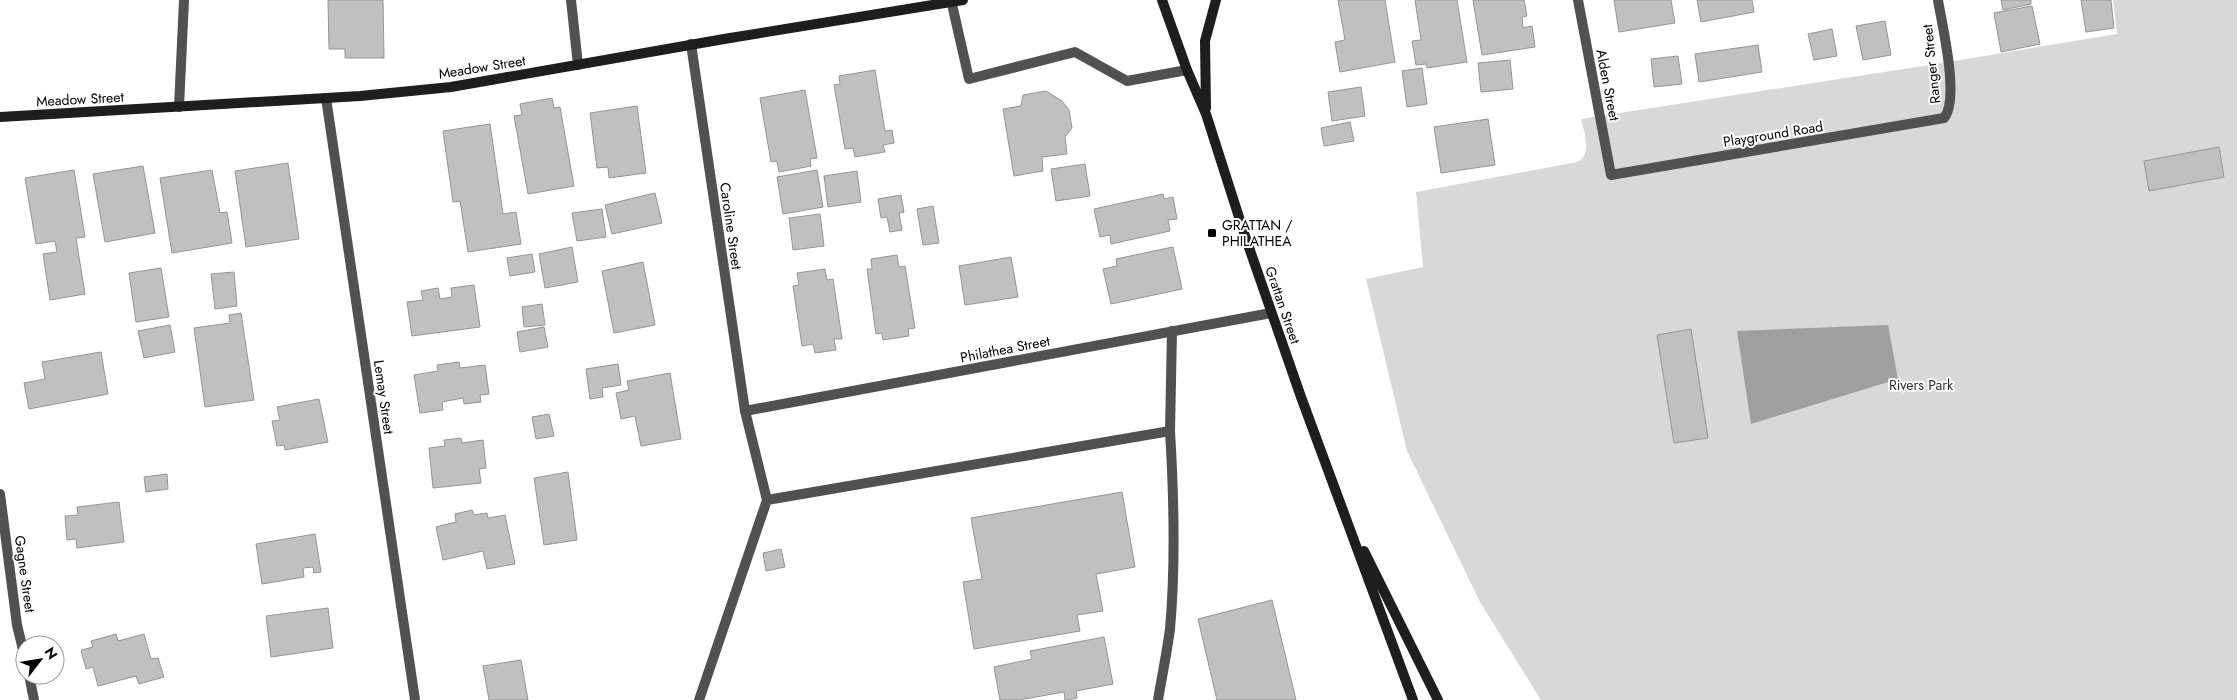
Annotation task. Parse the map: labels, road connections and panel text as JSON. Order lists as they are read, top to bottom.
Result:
{
  "streets": {
    "main road": ["Meadow Street", "Grattan Street"],
    "street": [
      "Ranger Street",
      "Alden Street",
      "Playground Road",
      "Caroline Street",
      "Philathea Street",
      "Lemay Street",
      "Gagne Street"
    ]
  },
  "crossings": [
    ["Ranger Street", "Playground Road"],
    ["Meadow Street", "Caroline Street"],
    ["Meadow Street", "Lemay Street"],
    ["Alden Street", "Playground Road"],
    ["Caroline Street", "Philathea Street"],
    ["Grattan Street", "Philathea Street"]
  ],
  "parks": ["Rivers Park"],
  "places": {
    "transit": ["GRATTAN / PHILATHEA"]
  },
  "north": "top right"
}
